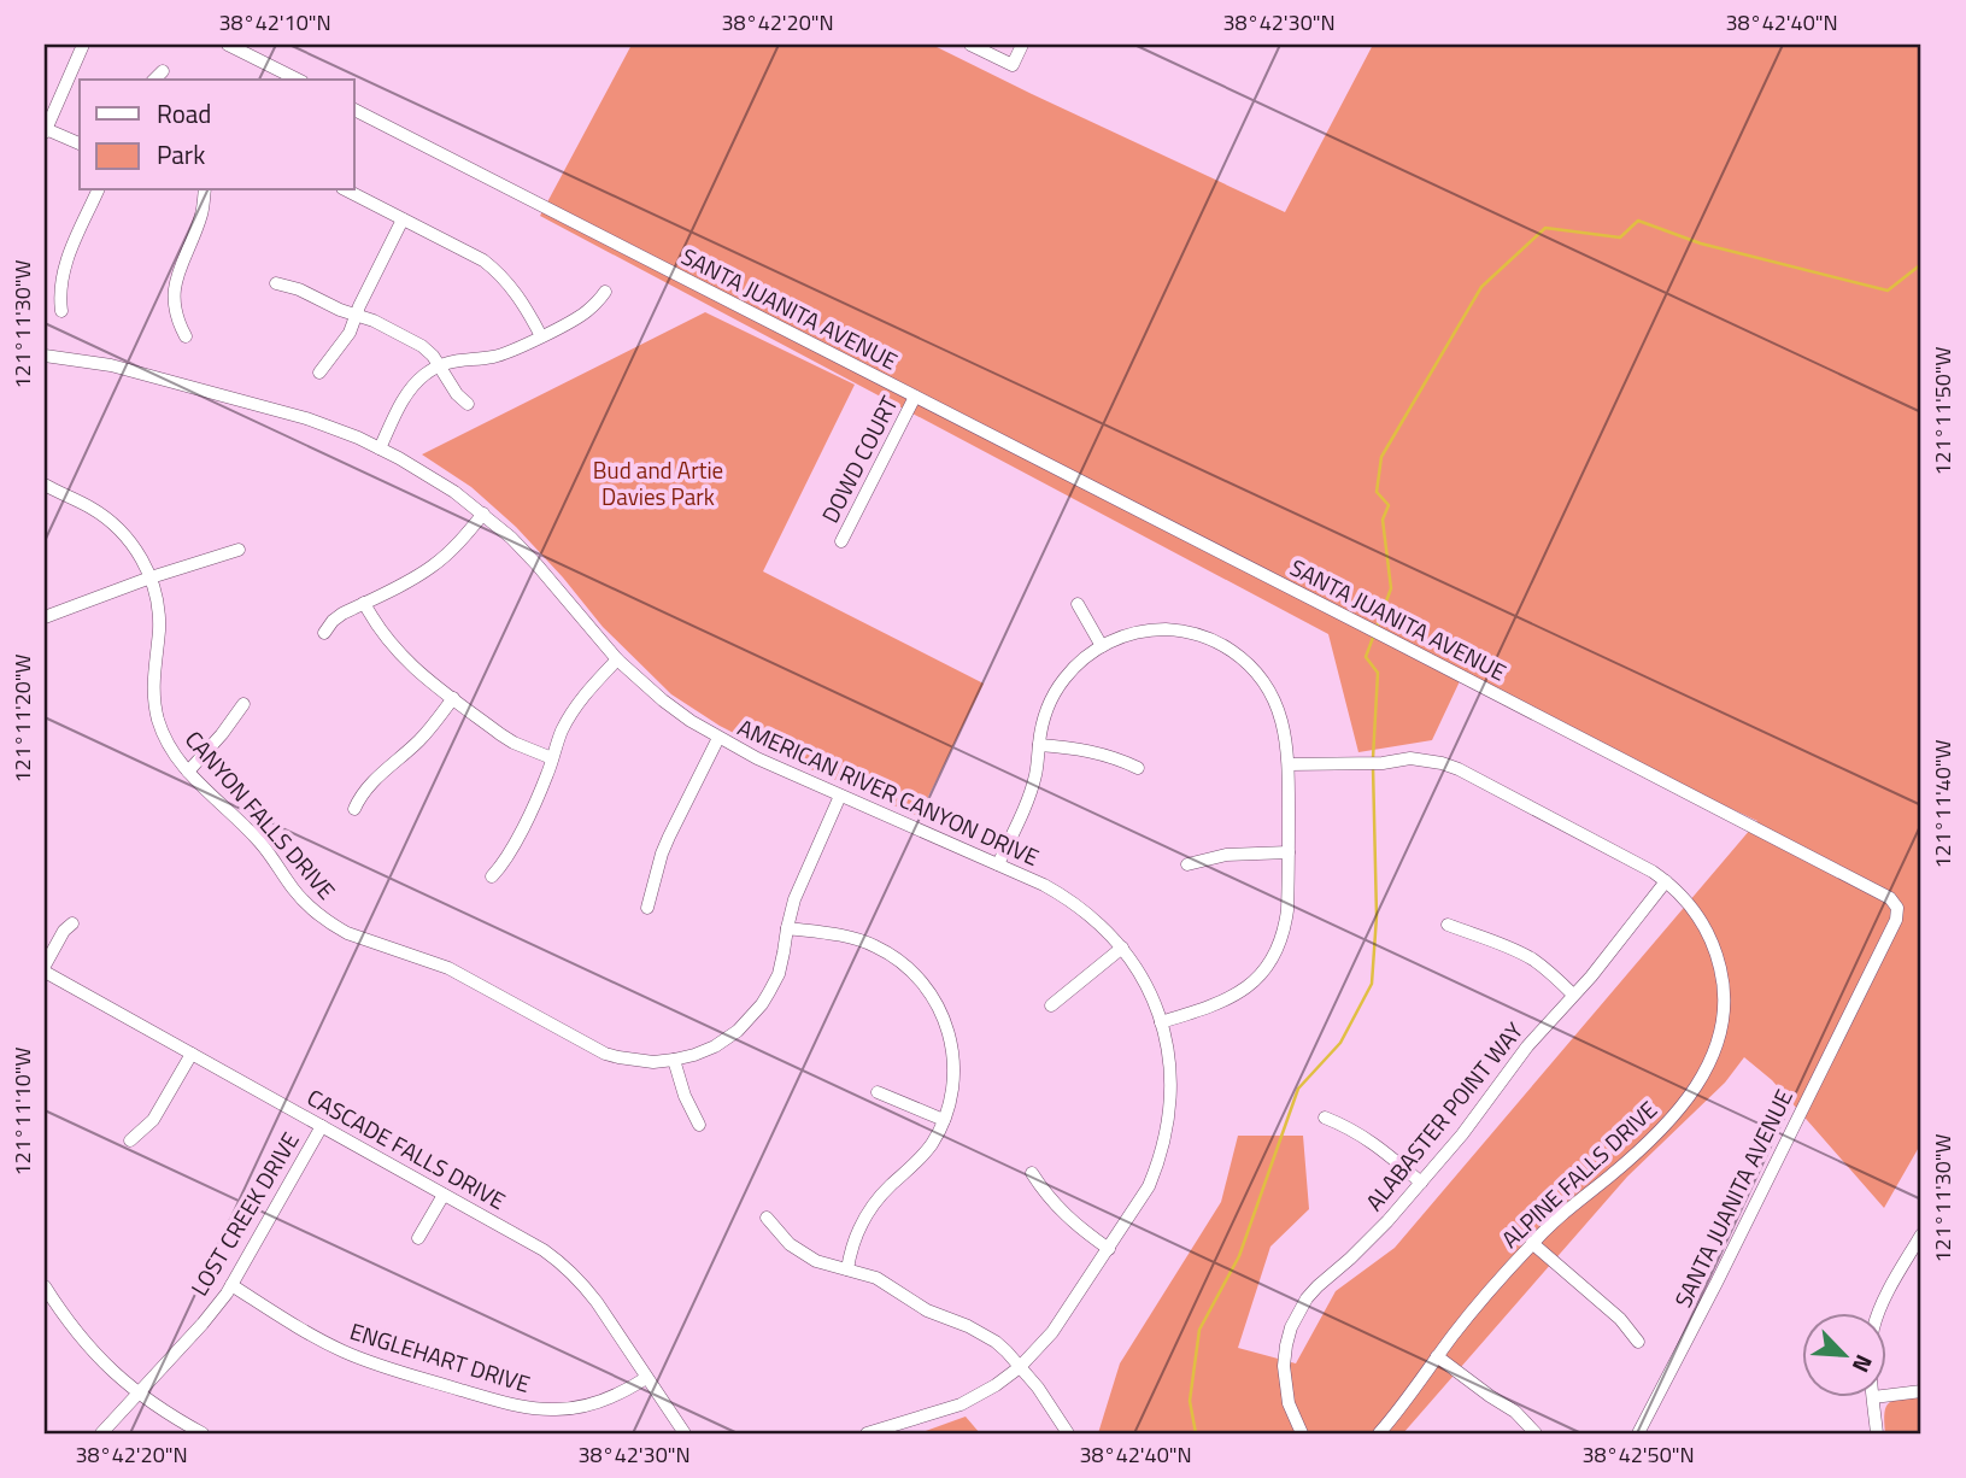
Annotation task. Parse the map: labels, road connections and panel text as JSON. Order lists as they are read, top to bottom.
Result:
{
  "streets": {
    "street": [
      "SANTA JUANITA AVENUE",
      "DOWD COURT",
      "AMERICAN RIVER CANYON DRIVE",
      "CANYON FALLS DRIVE",
      "ALABASTER POINT WAY",
      "CASCADE FALLS DRIVE",
      "ALPINE FALLS DRIVE",
      "LOST CREEK DRIVE",
      "ENGLEHART DRIVE"
    ]
  },
  "crossings": [
    ["SANTA JUANITA AVENUE", "DOWD COURT"],
    ["AMERICAN RIVER CANYON DRIVE", "CANYON FALLS DRIVE"],
    ["ALABASTER POINT WAY", "ALPINE FALLS DRIVE"],
    ["CASCADE FALLS DRIVE", "LOST CREEK DRIVE"],
    ["CASCADE FALLS DRIVE", "ENGLEHART DRIVE"],
    ["LOST CREEK DRIVE", "ENGLEHART DRIVE"]
  ],
  "parks": ["Bud and Artie Davies Park"],
  "legend": ["Road", "Park"],
  "north": "bottom right",
  "coordinates": [
    "38°42'10\"N",
    "38°42'20\"N",
    "38°42'30\"N",
    "38°42'40\"N",
    "121°11'30\"W",
    "121°11'50\"W",
    "121°11'20\"W",
    "121°11'40\"W",
    "121°11'10\"W",
    "38°42'50\"N"
  ]
}
